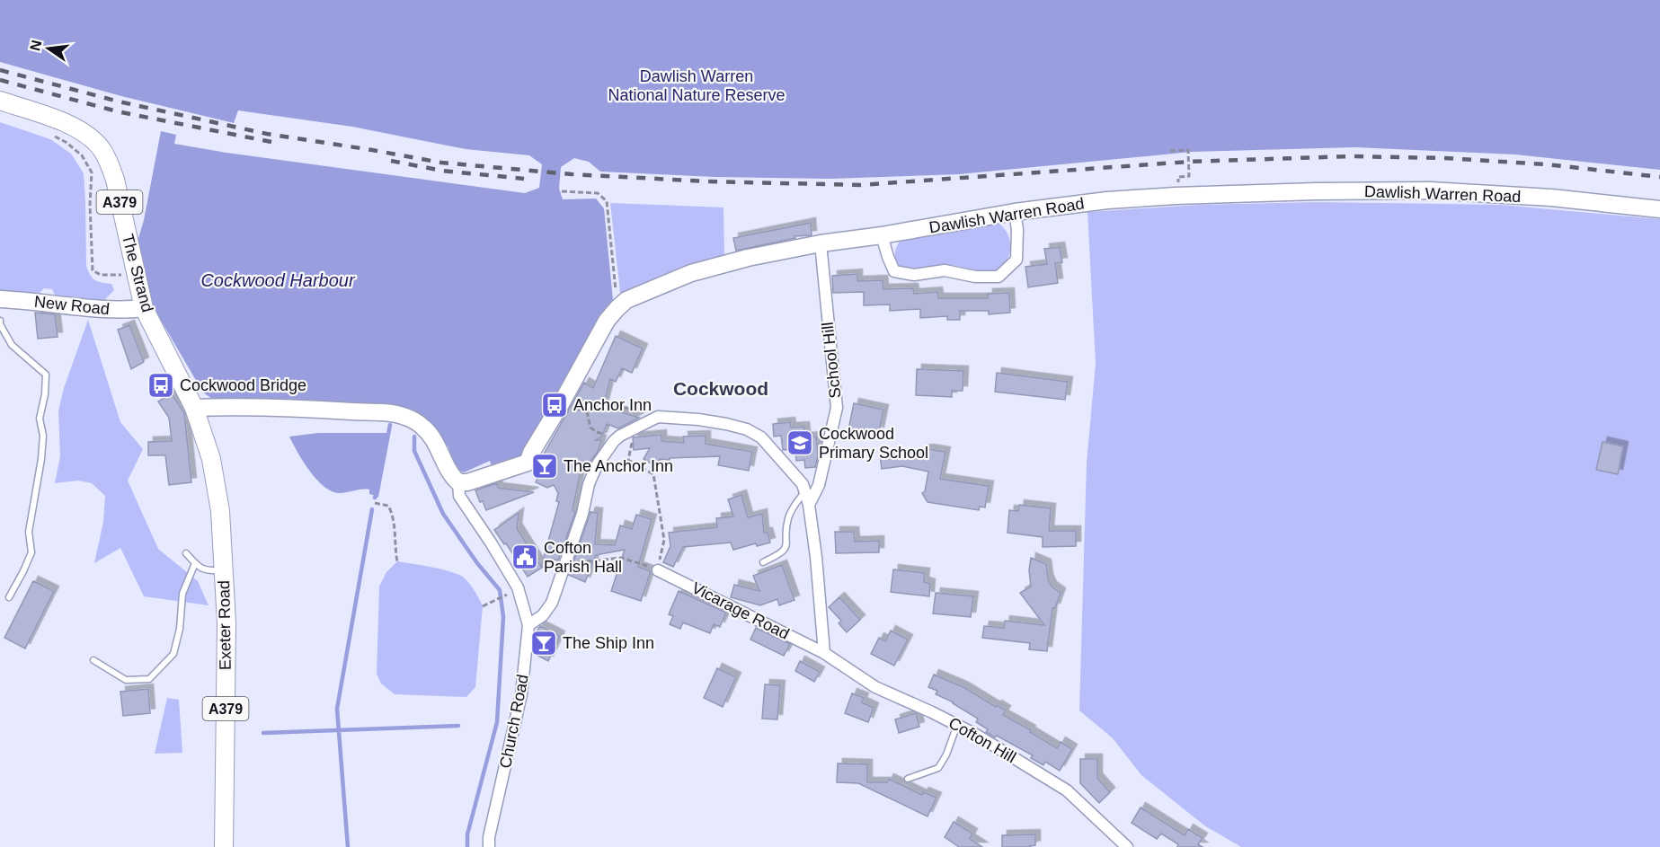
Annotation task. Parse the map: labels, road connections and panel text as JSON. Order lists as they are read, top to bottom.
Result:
{
  "streets": {
    "main road": ["A379", "The Strand", "Exeter Road"],
    "street": [
      "Dawlish Warren Road",
      "New Road",
      "School Hill",
      "Vicarage Road",
      "Church Road",
      "Cofton Hill"
    ]
  },
  "crossings": [
    ["Dawlish Warren Road", "School Hill"],
    ["Dawlish Warren Road", "Church Road"],
    ["The Strand", "New Road"],
    ["The Strand", "Exeter Road"],
    ["Vicarage Road", "Cofton Hill"]
  ],
  "districts": ["Cockwood"],
  "water": ["Cockwood Harbour"],
  "parks": ["Dawlish Warren National Nature Reserve"],
  "places": {
    "bus stop": ["Cockwood Bridge", "Anchor Inn"],
    "school or university": ["Cockwood Primary School"],
    "bar": ["The Anchor Inn", "The Ship Inn"],
    "public building": ["Cofton Parish Hall"]
  },
  "north": "left"
}
